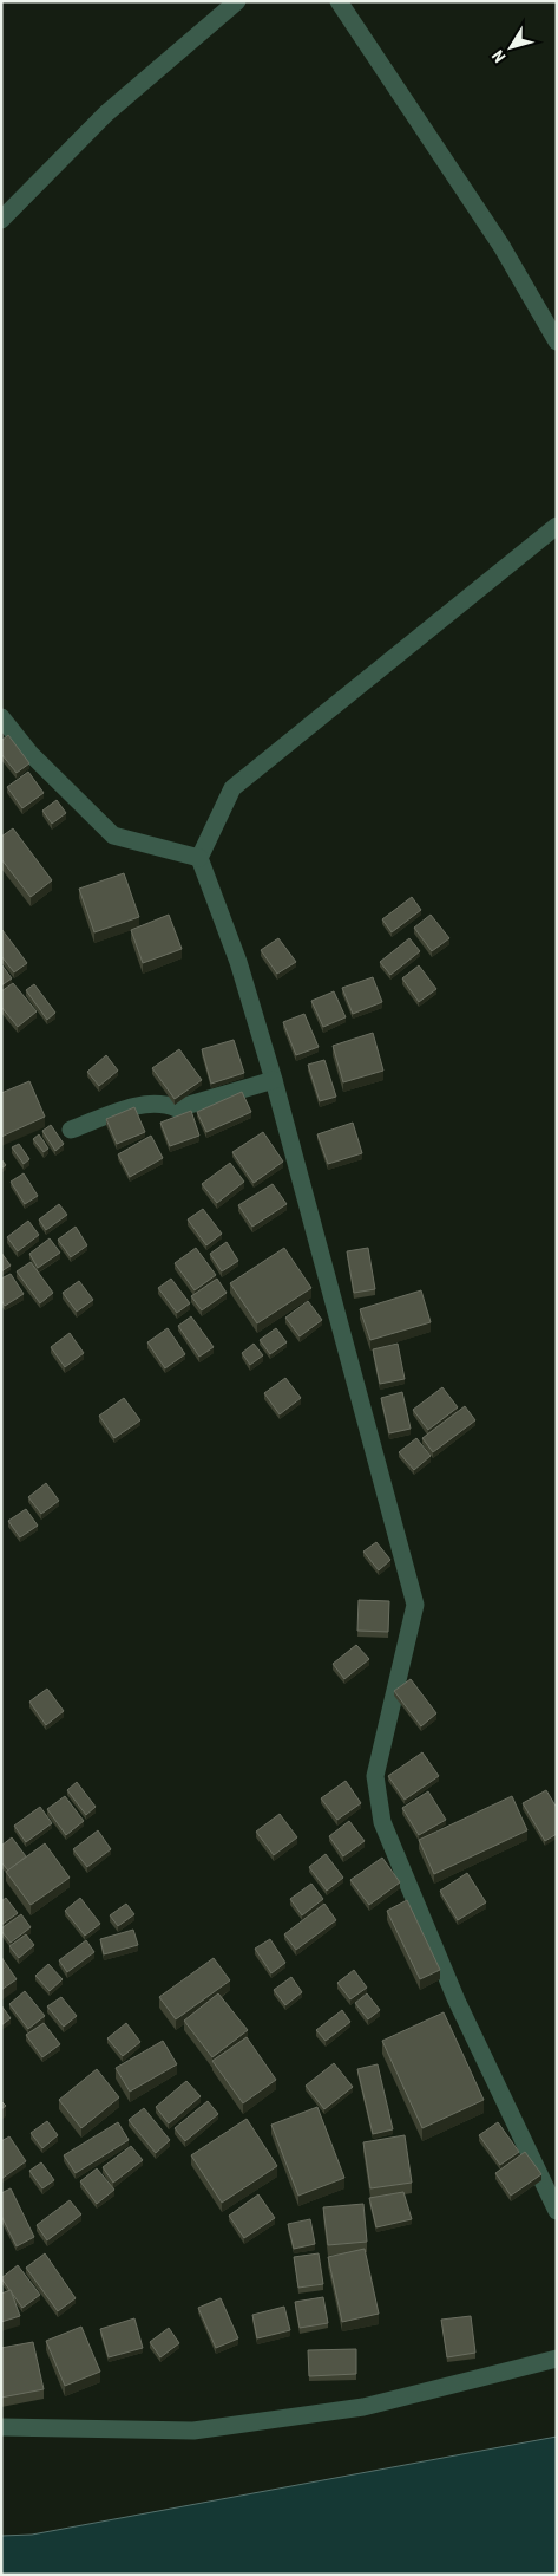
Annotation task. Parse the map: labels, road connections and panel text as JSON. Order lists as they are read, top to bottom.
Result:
{
  "north": "bottom left"
}
